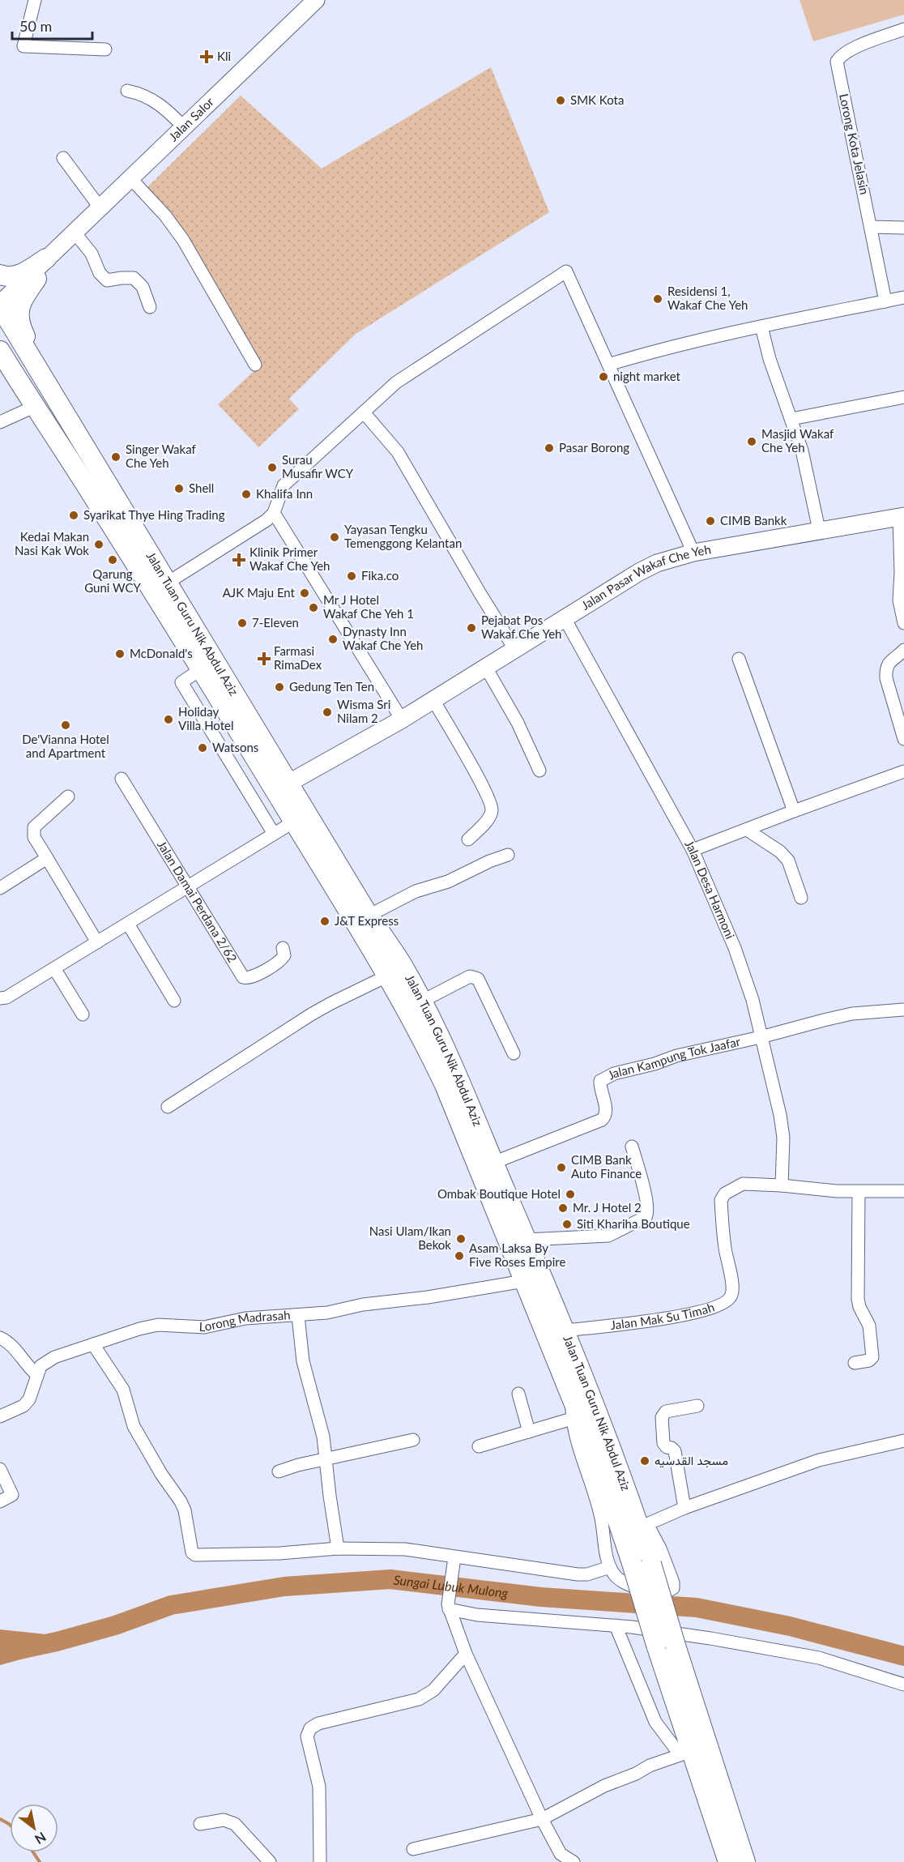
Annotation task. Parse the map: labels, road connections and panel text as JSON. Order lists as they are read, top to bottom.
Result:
{
  "streets": {
    "main road": ["Jalan Tuan Guru Nik Abdul Aziz"],
    "street": [
      "Jalan Salor",
      "Lorong Kota Jelasin",
      "Jalan Pasar Wakaf Che Yeh",
      "Jalan Desa Harmoni",
      "Jalan Damai Perdana 2/62",
      "Jalan Kampung Tok Jaafar",
      "Jalan Mak Su Timah",
      "Lorong Madrasah"
    ]
  },
  "crossings": [
    ["Jalan Salor", "Jalan Tuan Guru Nik Abdul Aziz"],
    ["Jalan Pasar Wakaf Che Yeh", "Jalan Tuan Guru Nik Abdul Aziz"],
    ["Jalan Pasar Wakaf Che Yeh", "Jalan Desa Harmoni"],
    ["Jalan Tuan Guru Nik Abdul Aziz", "Jalan Kampung Tok Jaafar"],
    ["Jalan Tuan Guru Nik Abdul Aziz", "Jalan Mak Su Timah"],
    ["Jalan Tuan Guru Nik Abdul Aziz", "Lorong Madrasah"],
    ["Jalan Desa Harmoni", "Jalan Kampung Tok Jaafar"],
    ["Jalan Desa Harmoni", "Jalan Mak Su Timah"]
  ],
  "water": ["Sungai Lubuk Mulong"],
  "places": {
    "health": ["Kli", "Klinik Primer Wakaf Che Yeh", "Farmasi RimaDex"],
    "other": [
      "SMK Kota",
      "Residensi 1, Wakaf Che Yeh",
      "night market",
      "Masjid Wakaf Che Yeh",
      "Pasar Borong",
      "Singer Wakaf Che Yeh",
      "Surau Musafir WCY",
      "Shell",
      "Khalifa Inn",
      "Syarikat Thye Hing Trading",
      "CIMB Bankk",
      "Yayasan Tengku Temenggong Kelantan",
      "Kedai Makan Nasi Kak Wok",
      "Qarung Guni WCY",
      "Fika.co",
      "AJK Maju Ent",
      "Mr J Hotel Wakaf Che Yeh 1",
      "7-Eleven",
      "Pejabat Pos Wakaf Che Yeh",
      "Dynasty Inn Wakaf Che Yeh",
      "McDonald's",
      "Gedung Ten Ten",
      "Wisma Sri Nilam 2",
      "Holiday Villa Hotel",
      "De'Vianna Hotel and Apartment",
      "Watsons",
      "J&T Express",
      "CIMB Bank Auto Finance",
      "Ombak Boutique Hotel",
      "Mr. J Hotel 2",
      "Siti Khariha Boutique",
      "Nasi Ulam/Ikan Bekok",
      "Asam Laksa By Five Roses Empire",
      "مسجد القدسيه"
    ]
  },
  "scale_bar": "50 m",
  "north": "bottom right"
}
